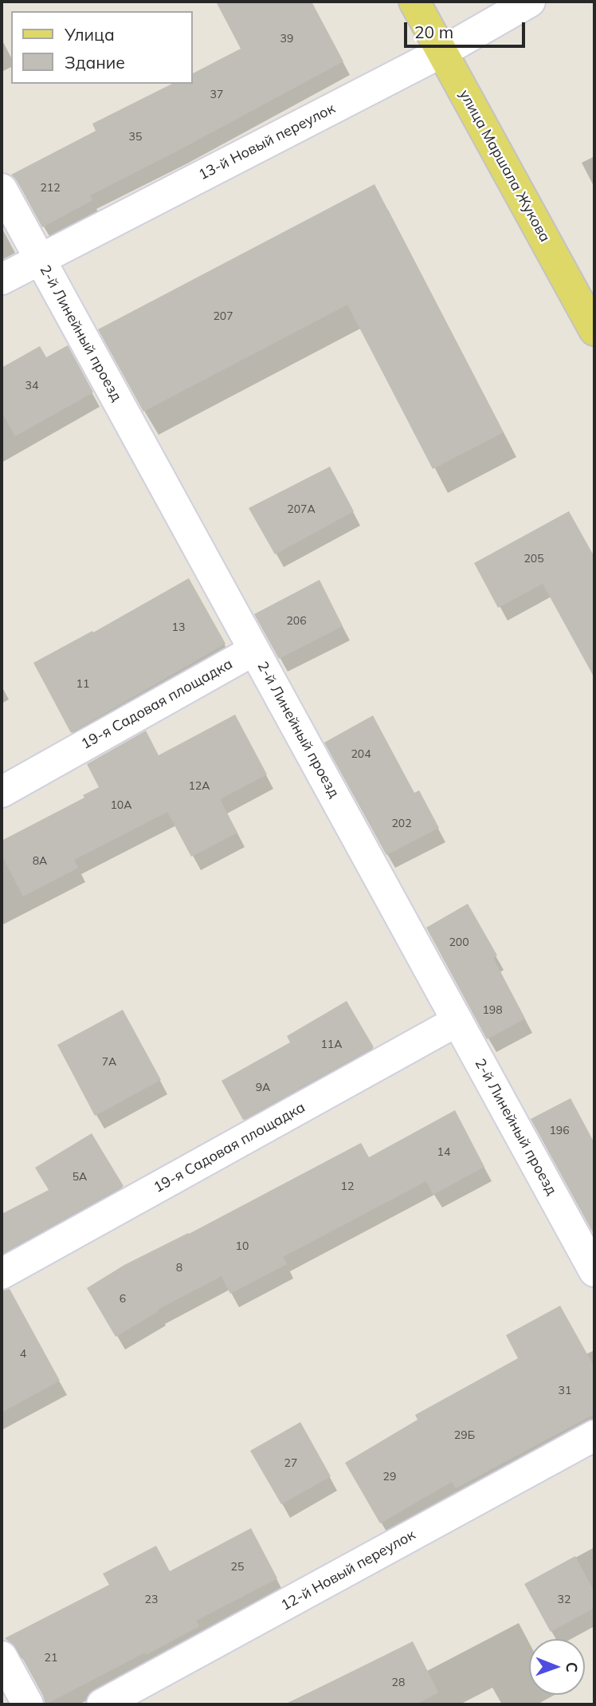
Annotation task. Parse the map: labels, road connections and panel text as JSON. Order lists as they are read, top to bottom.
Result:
{
  "streets": {
    "main road": ["улица Маршала Жукова"],
    "street": [
      "13-й Новый переулок",
      "2-й Линейный проезд",
      "19-я Садовая площадка",
      "12-й Новый переулок"
    ]
  },
  "crossings": [
    ["13-й Новый переулок", "улица Маршала Жукова"],
    ["13-й Новый переулок", "2-й Линейный проезд"],
    ["2-й Линейный проезд", "19-я Садовая площадка"]
  ],
  "house_numbers": [
    "39",
    "37",
    "35",
    "212",
    "207",
    "34",
    "207А",
    "205",
    "206",
    "13",
    "11",
    "204",
    "12А",
    "10А",
    "202",
    "8А",
    "200",
    "198",
    "11А",
    "7А",
    "9А",
    "196",
    "14",
    "5А",
    "12",
    "10",
    "8",
    "6",
    "4",
    "31",
    "29Б",
    "27",
    "29",
    "25",
    "23",
    "32",
    "21",
    "28"
  ],
  "legend": ["Улица", "Здание"],
  "scale_bar": "20 m",
  "north": "right"
}
